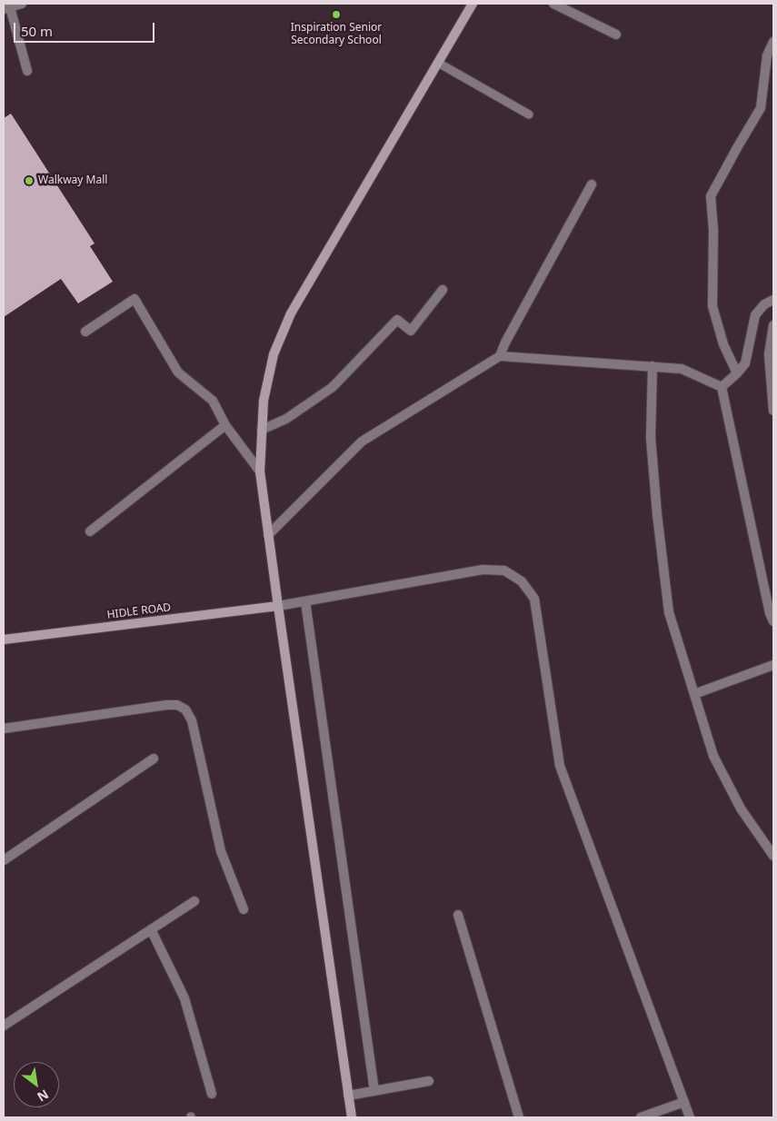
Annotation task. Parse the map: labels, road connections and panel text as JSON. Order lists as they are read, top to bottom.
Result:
{
  "streets": {
    "main road": ["HIDLE ROAD"]
  },
  "places": ["Inspiration Senior Secondary School", "Walkway Mall"],
  "scale_bar": "50 m",
  "north": "bottom right"
}
